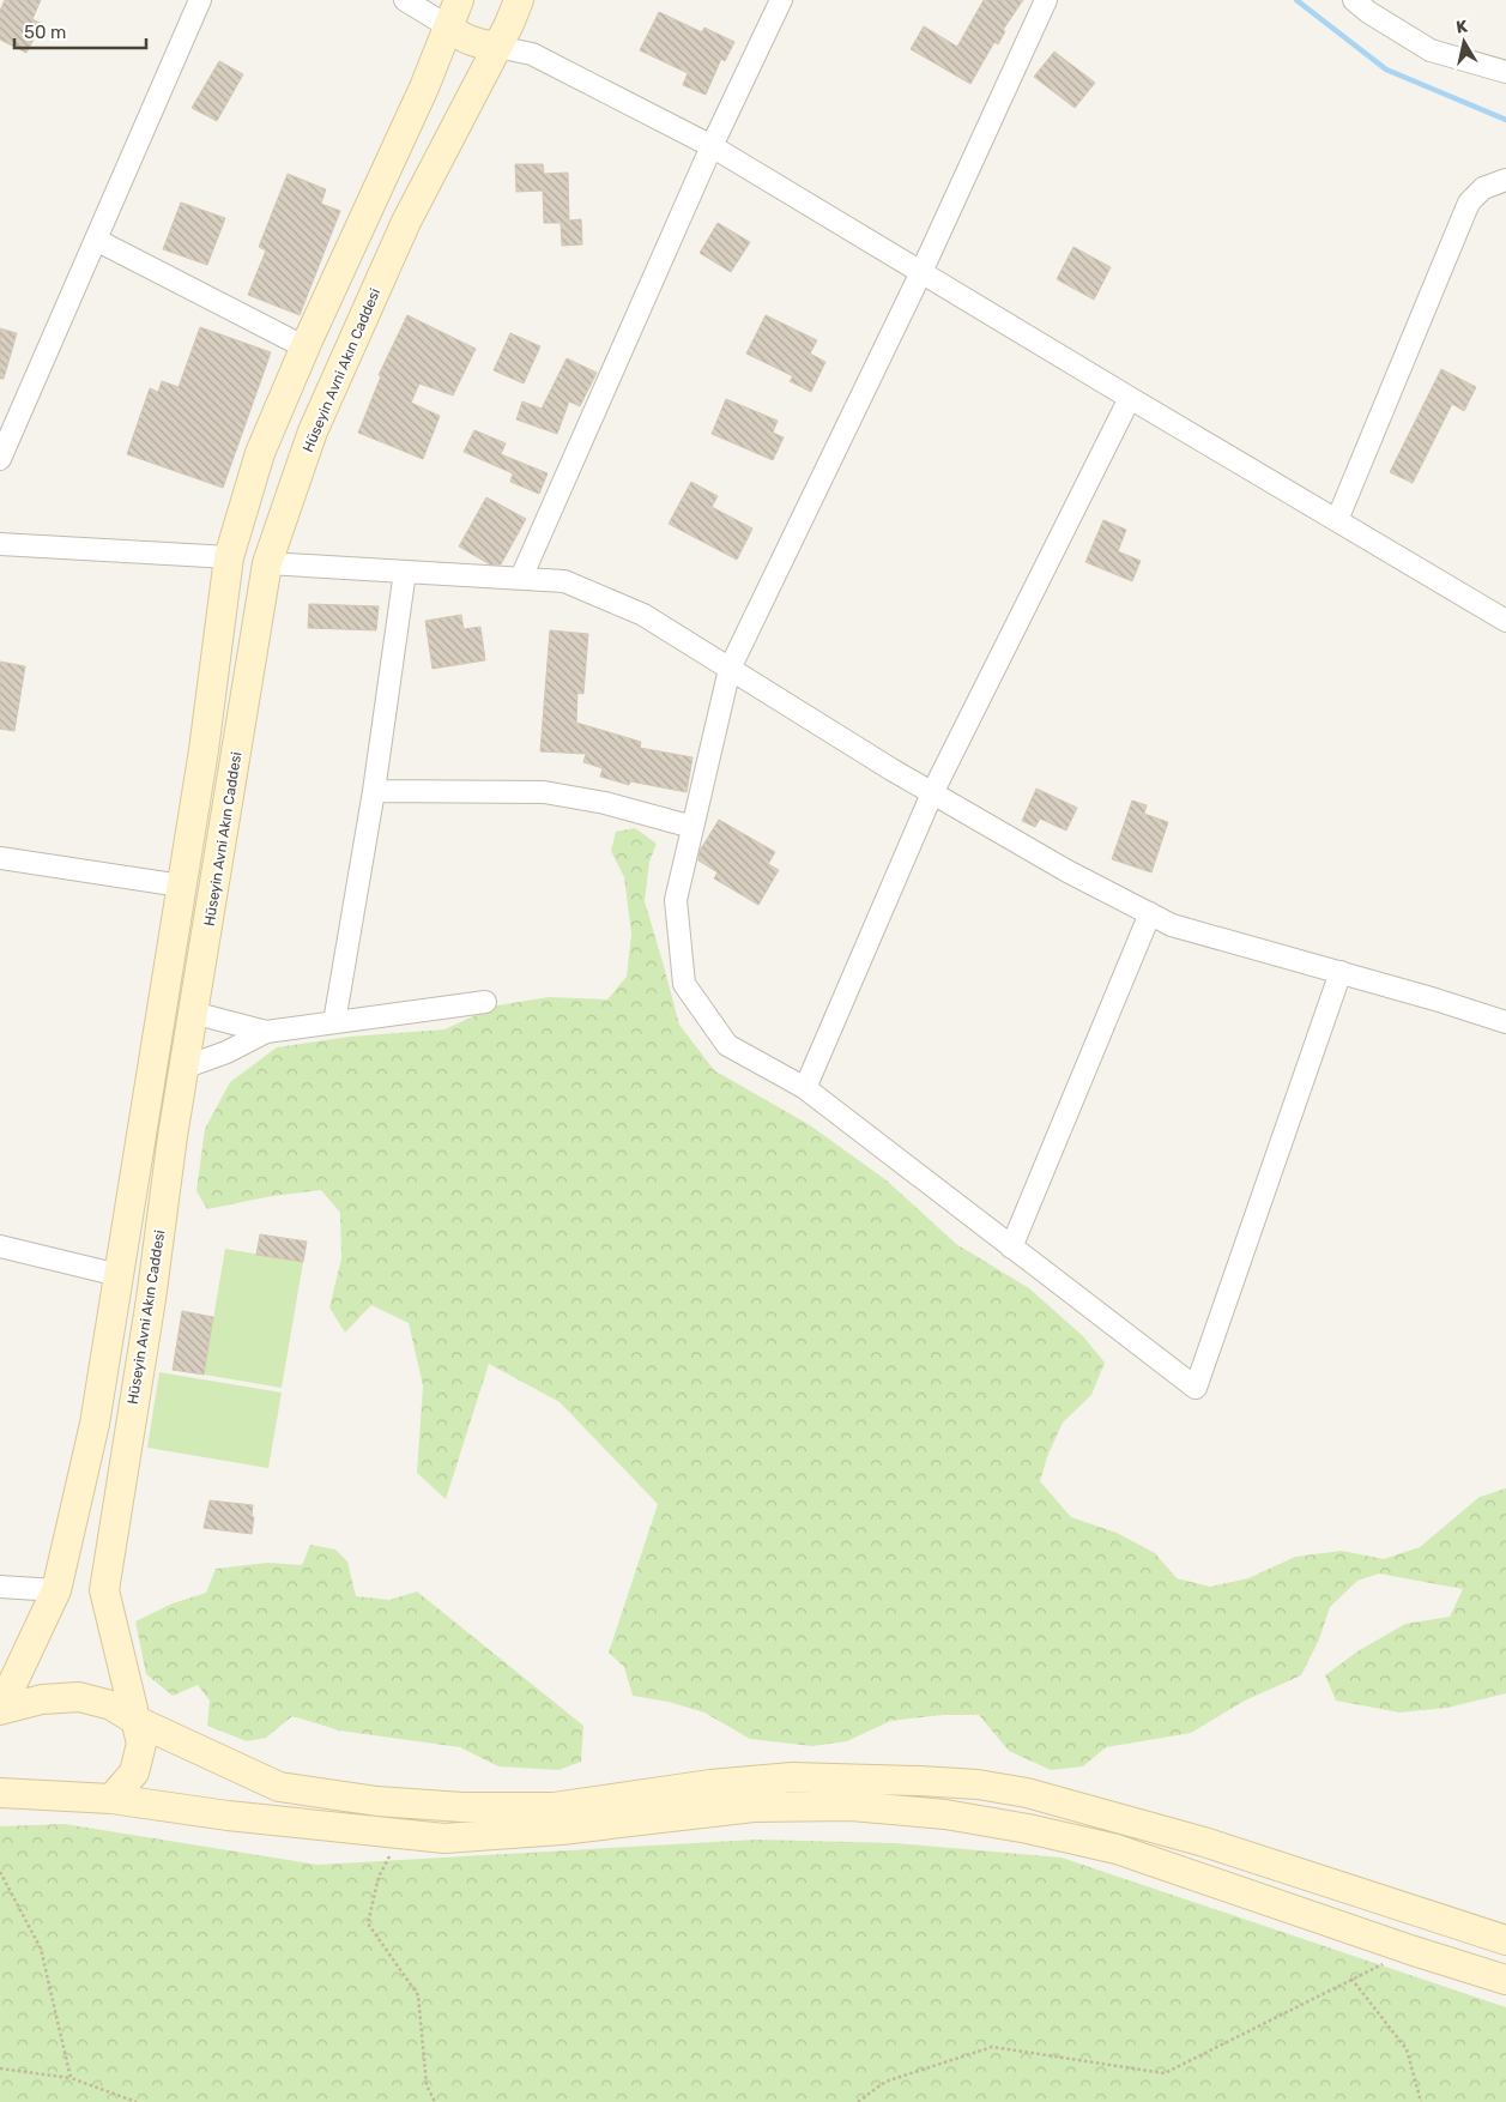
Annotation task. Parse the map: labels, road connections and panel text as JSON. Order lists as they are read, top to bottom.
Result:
{
  "streets": {
    "main road": ["Hüseyin Avni Akın Caddesi"]
  },
  "scale_bar": "50 m",
  "north": "top"
}
